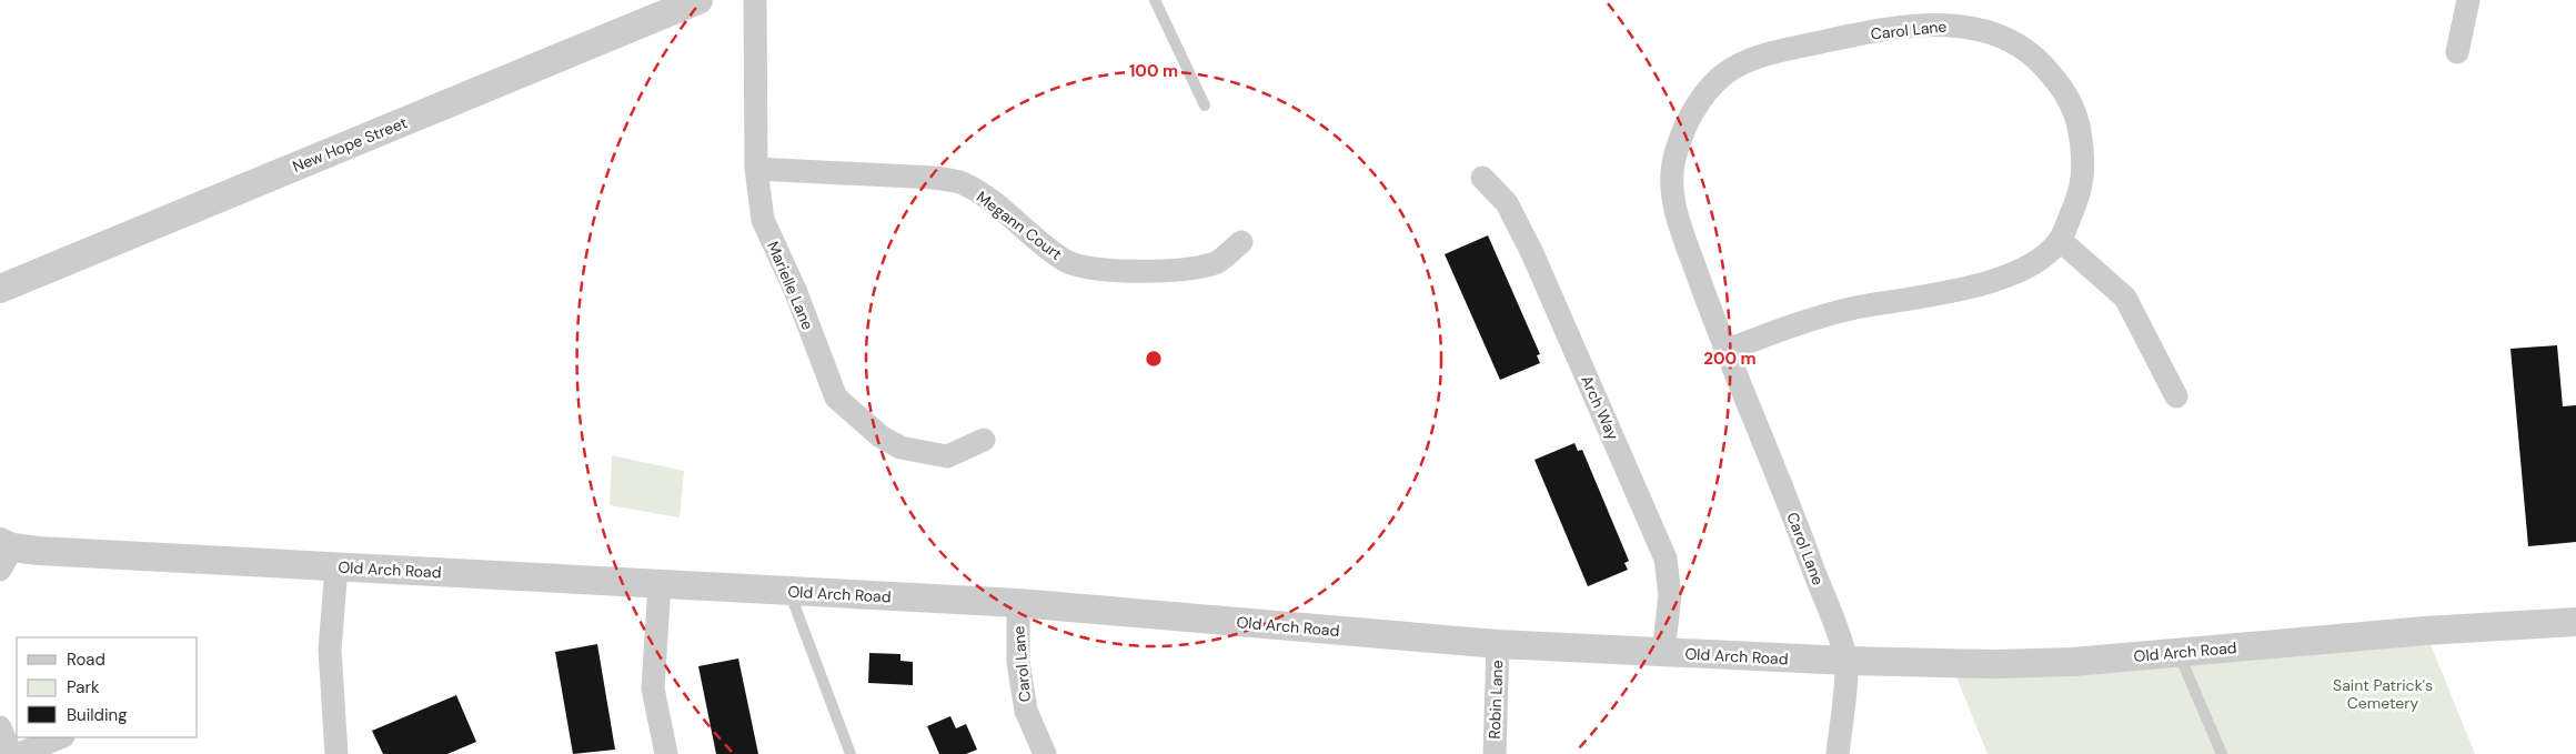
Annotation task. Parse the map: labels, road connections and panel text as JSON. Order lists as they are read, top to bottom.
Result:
{
  "streets": {
    "street": [
      "Carol Lane",
      "New Hope Street",
      "Megann Court",
      "Marielle Lane",
      "Arch Way",
      "Old Arch Road",
      "Robin Lane"
    ]
  },
  "crossings": [
    ["Carol Lane", "Old Arch Road"],
    ["Megann Court", "Marielle Lane"],
    ["Arch Way", "Old Arch Road"],
    ["Old Arch Road", "Robin Lane"]
  ],
  "parks": ["Saint Patrick's Cemetery"],
  "legend": ["Road", "Park", "Building"],
  "rings": ["100 m", "200 m"]
}
